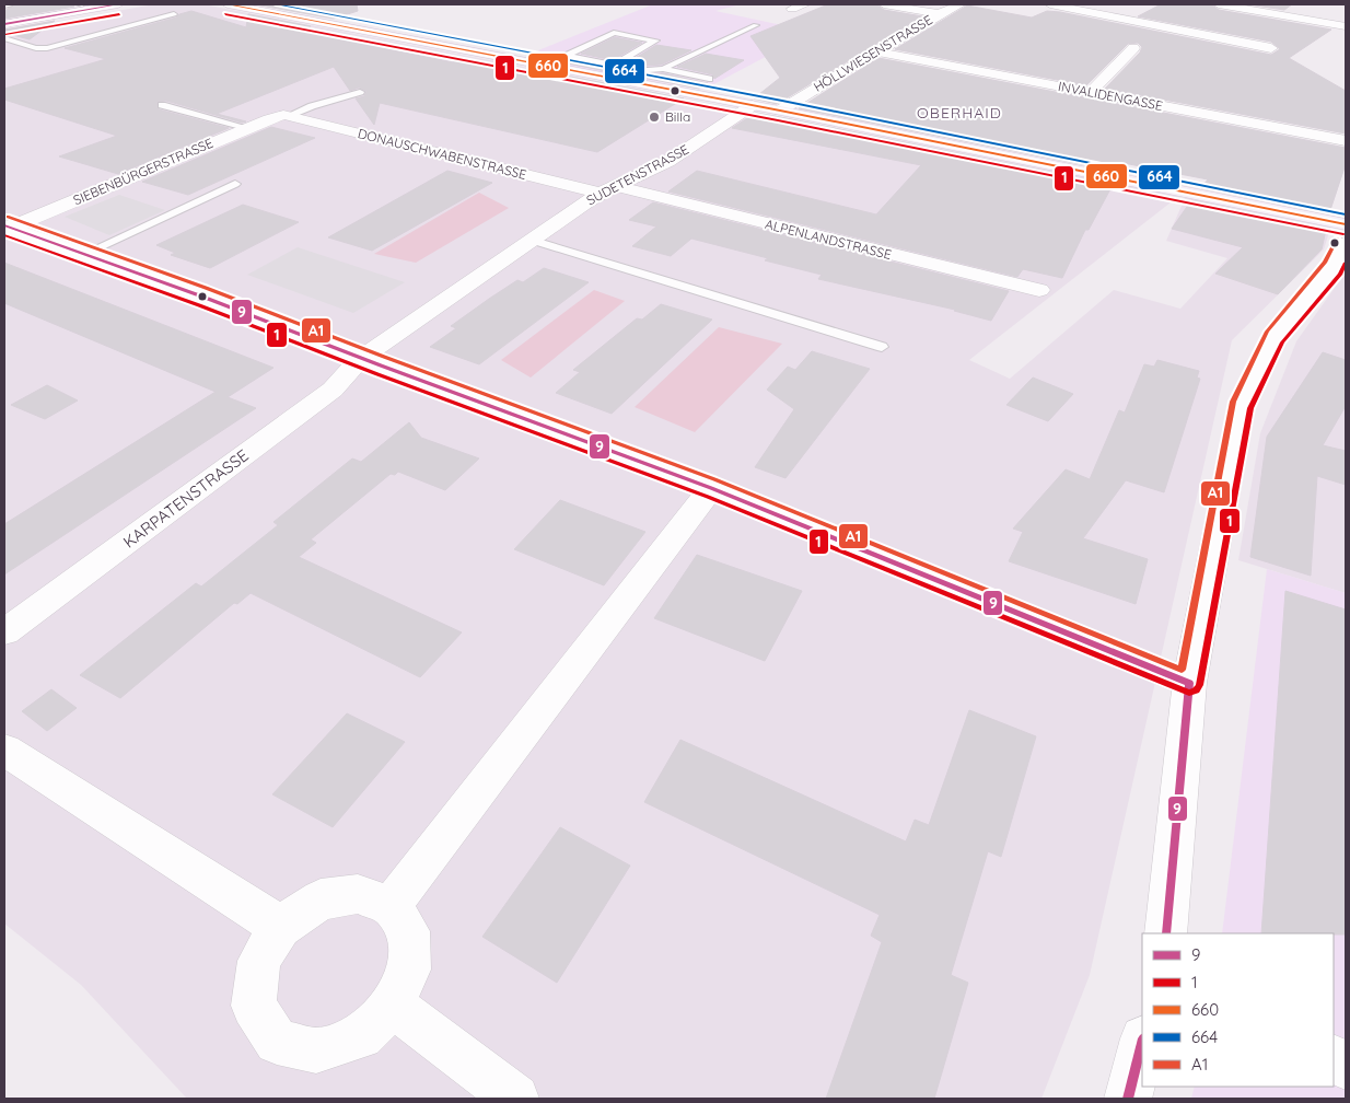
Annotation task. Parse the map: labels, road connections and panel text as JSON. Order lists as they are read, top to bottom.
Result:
{
  "streets": {
    "street": [
      "HÖLLWIESENSTRASSE",
      "INVALIDENGASSE",
      "DONAUSCHWABENSTRASSE",
      "SIEBENBÜRGERSTRASSE",
      "SUDETENSTRASSE",
      "ALPENLANDSTRASSE",
      "KARPATENSTRASSE"
    ]
  },
  "crossings": [
    ["HÖLLWIESENSTRASSE", "INVALIDENGASSE"],
    ["DONAUSCHWABENSTRASSE", "SIEBENBÜRGERSTRASSE"],
    ["DONAUSCHWABENSTRASSE", "SUDETENSTRASSE"],
    ["DONAUSCHWABENSTRASSE", "ALPENLANDSTRASSE"],
    ["SUDETENSTRASSE", "ALPENLANDSTRASSE"],
    ["SUDETENSTRASSE", "KARPATENSTRASSE"]
  ],
  "districts": ["OBERHAID"],
  "places": ["Billa"],
  "lines": [
    "transit line 9",
    "transit line 660",
    "transit line 664",
    "transit line 1",
    "transit line A1"
  ],
  "legend": [
    "9",
    "1",
    "660",
    "664",
    "A1"
  ]
}
